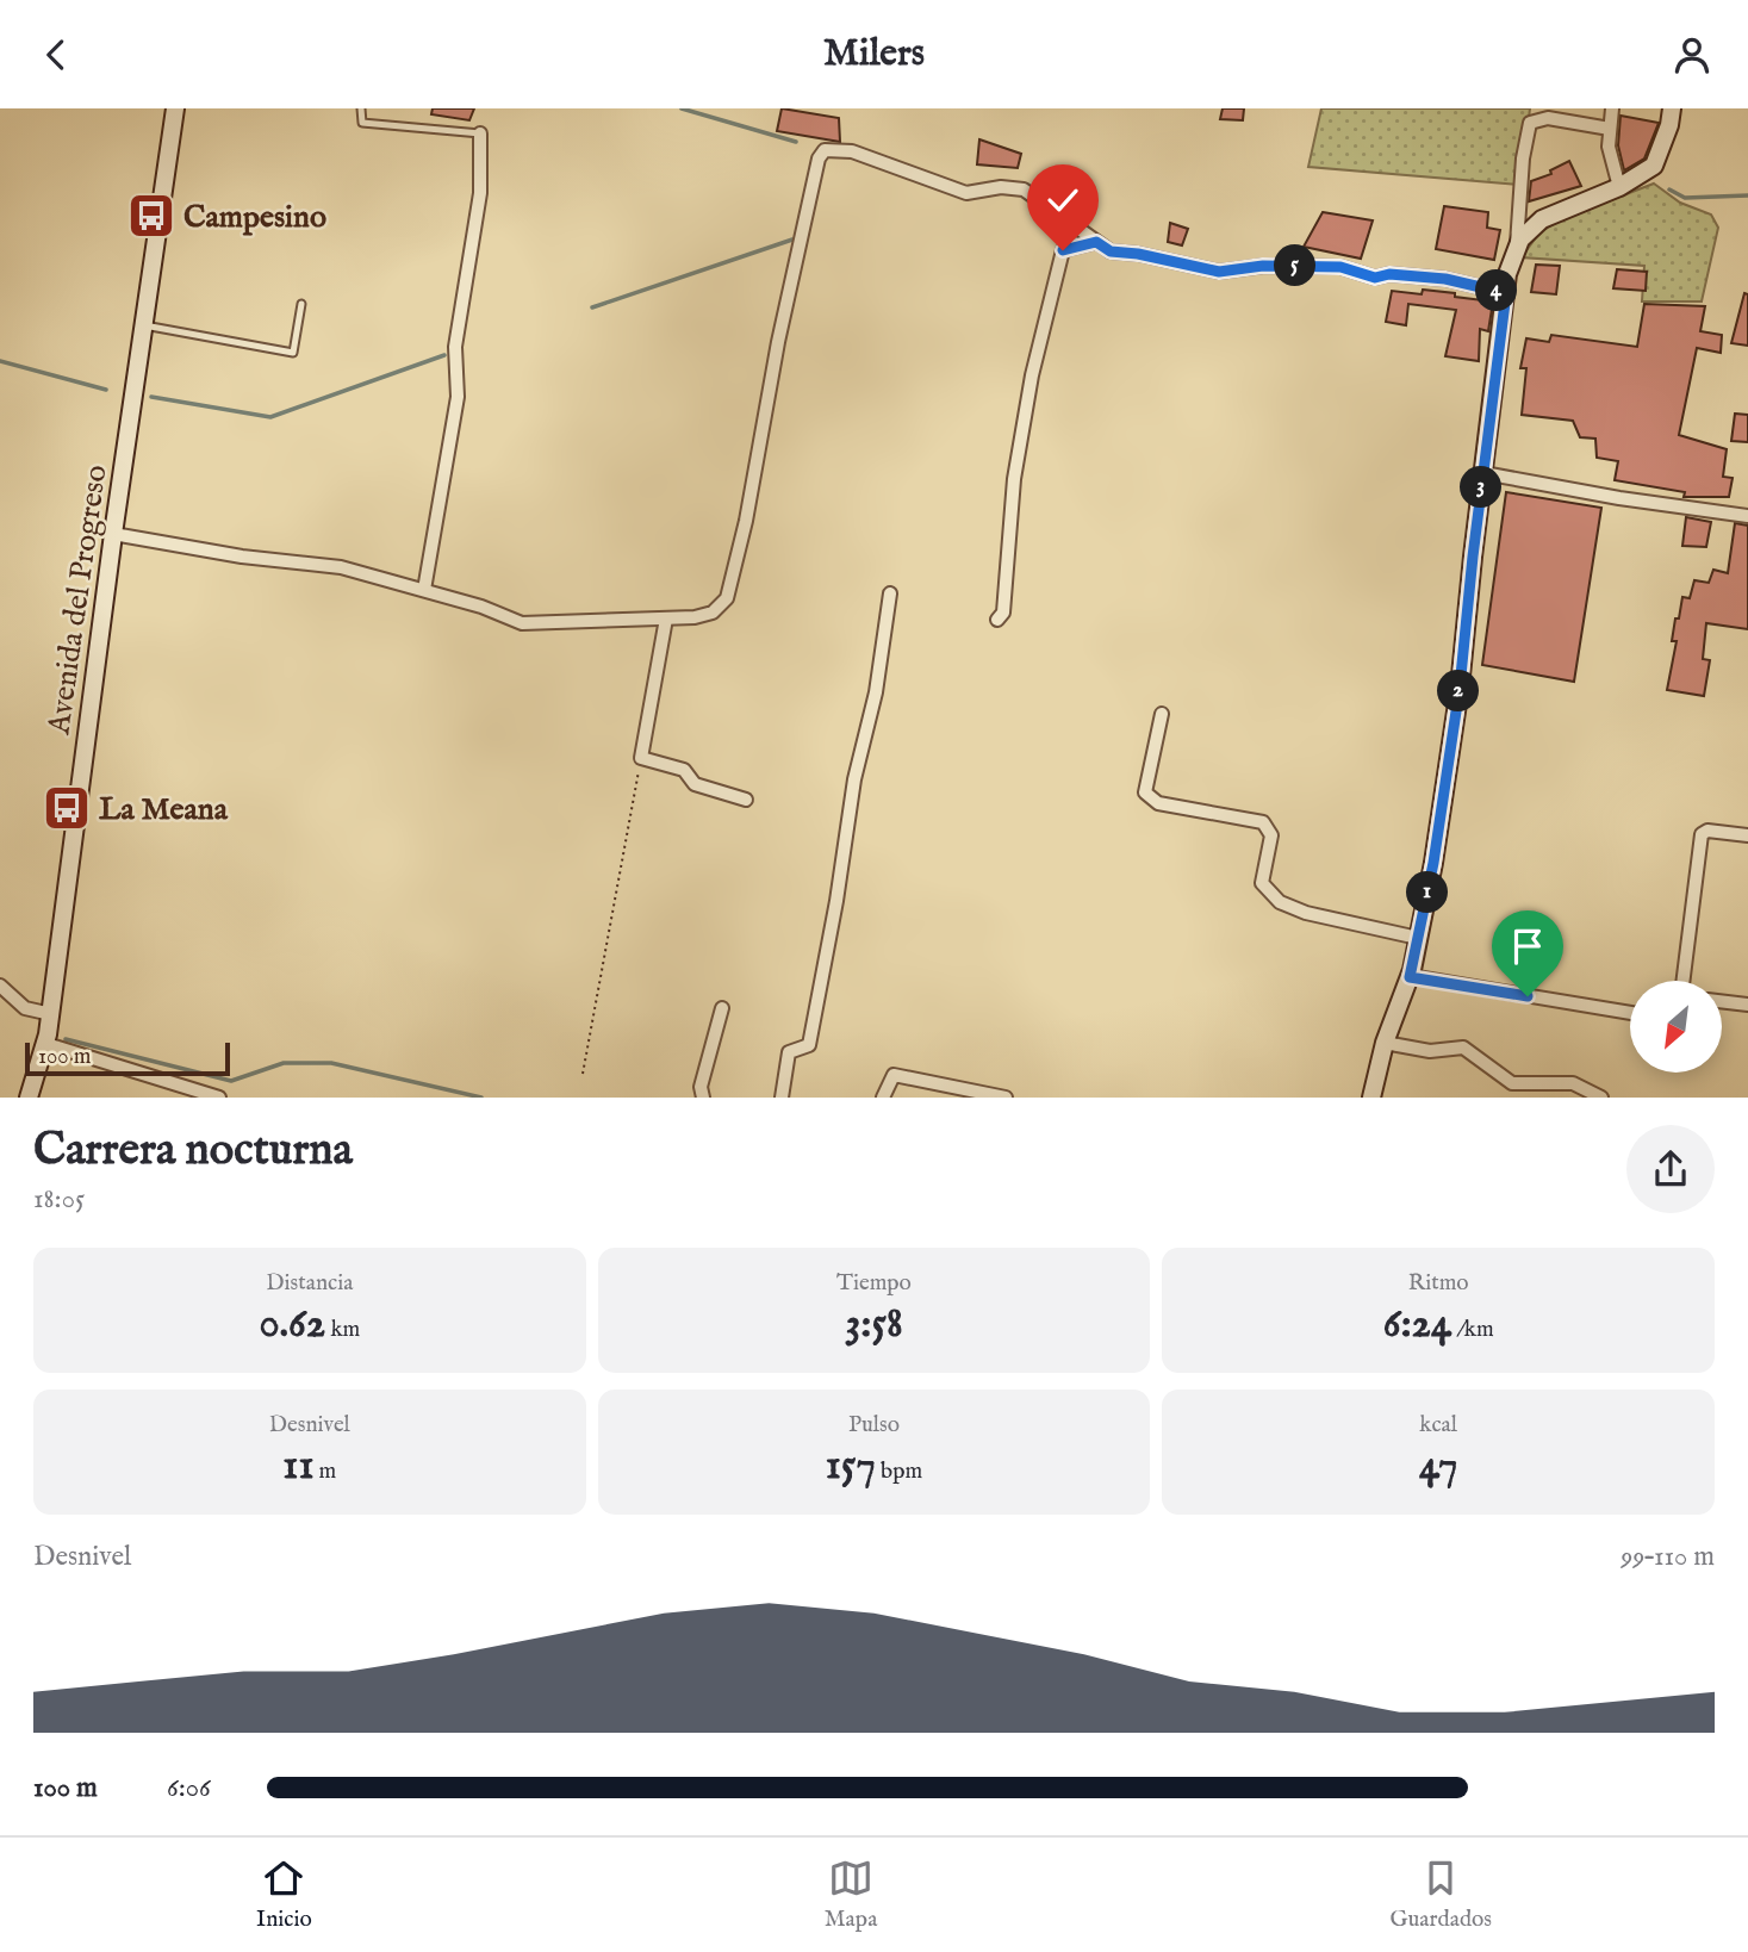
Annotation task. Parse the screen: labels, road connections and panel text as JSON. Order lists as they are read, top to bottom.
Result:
{
  "streets": {
    "main road": ["Avenida del Progreso"]
  },
  "places": {
    "bus stop": ["Campesino", "La Meana"]
  },
  "scale_bar": "100 m",
  "north": "bottom left",
  "page": {
    "header": "Milers",
    "pins": [
      "5",
      "4",
      "3",
      "2",
      "1"
    ],
    "scale": "100 m",
    "heading": ["Carrera nocturna", "18:05"],
    "stats": [
      ["Distancia", "0.62 km"],
      ["Tiempo", "3:58"],
      ["Ritmo", "6:24 /km"],
      ["Desnivel", "11 m"],
      ["Pulso", "157 bpm"],
      ["kcal", "47"]
    ],
    "chart": ["Desnivel", "99–110 m"],
    "list": [
      {
        "name": "100 m",
        "note": "6:06"
      }
    ],
    "tabs": ["Inicio", "Mapa", "Guardados"]
  }
}
